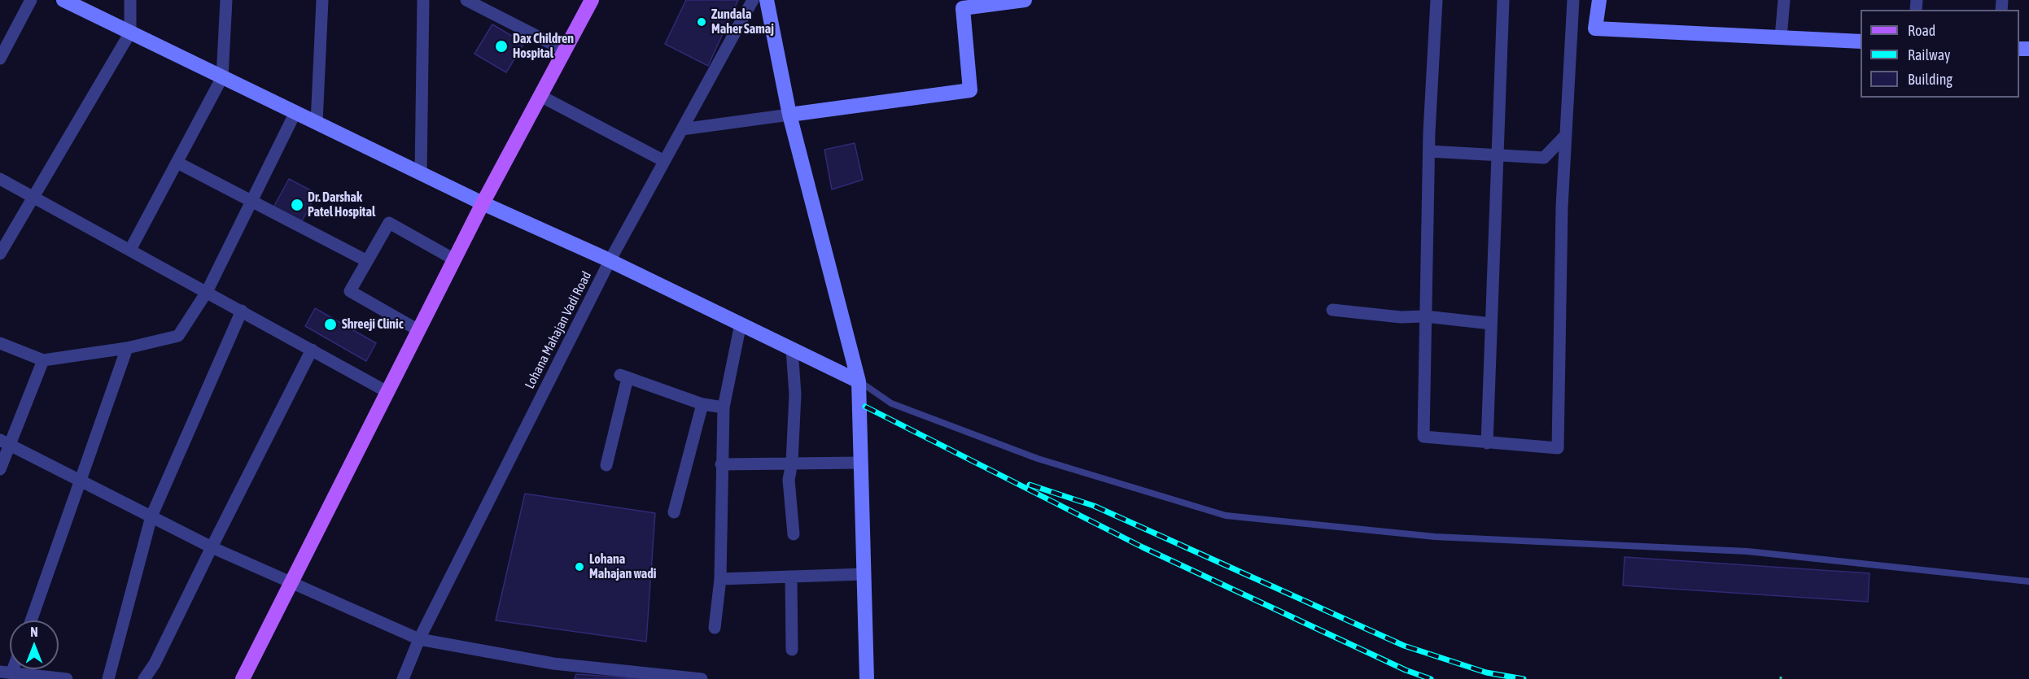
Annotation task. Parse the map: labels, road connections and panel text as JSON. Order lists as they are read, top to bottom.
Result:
{
  "streets": {
    "street": ["Lohana Mahajan Vadi Road"]
  },
  "places": [
    "Zundala Maher Samaj",
    "Dax Children Hospital",
    "Dr. Darshak Patel Hospital",
    "Shreeji Clinic",
    "Lohana Mahajan wadi"
  ],
  "legend": ["Road", "Railway", "Building"],
  "north": "top"
}
